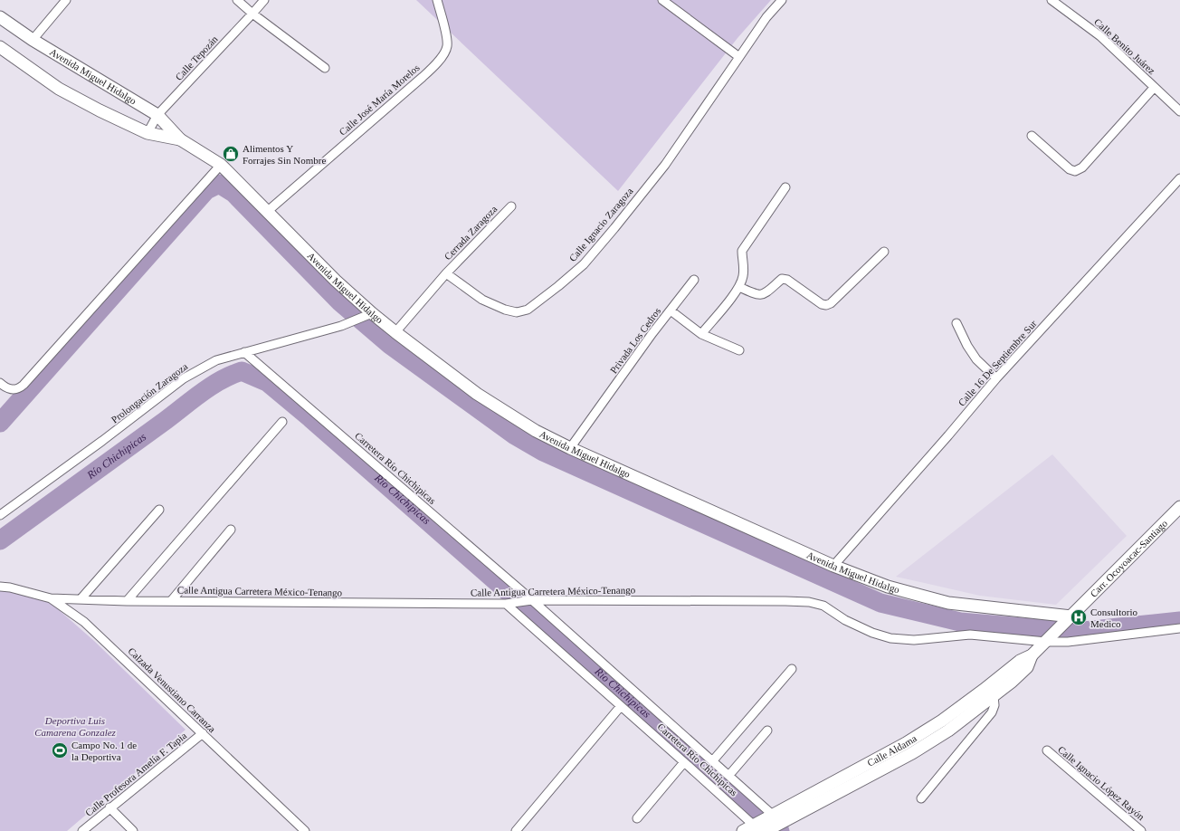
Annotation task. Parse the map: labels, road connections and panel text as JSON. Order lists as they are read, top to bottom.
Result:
{
  "streets": {
    "street": [
      "Calle Benito Juárez",
      "Calle Tepozán",
      "Avenida Miguel Hidalgo",
      "Calle José María Morelos",
      "Calle Ignacio Zaragoza",
      "Cerrada Zaragoza",
      "Privada Los Cedros",
      "Calle 16 De Septiembre Sur",
      "Prolongación Zaragoza",
      "Carretera Río Chichipicas",
      "Carr. Ocoyoacac-Santiago",
      "Calle Antigua Carretera México-Tenango",
      "Calzada Venustiano Carranza",
      "Calle Aldama",
      "Calle Profesora Amelía F. Tapia",
      "Calle Ignacio López Rayón"
    ]
  },
  "crossings": [
    ["Calle Tepozán", "Avenida Miguel Hidalgo"],
    ["Avenida Miguel Hidalgo", "Calle José María Morelos"],
    ["Avenida Miguel Hidalgo", "Privada Los Cedros"],
    ["Avenida Miguel Hidalgo", "Calle 16 De Septiembre Sur"],
    ["Avenida Miguel Hidalgo", "Prolongación Zaragoza"],
    ["Avenida Miguel Hidalgo", "Carr. Ocoyoacac-Santiago"],
    ["Calle Ignacio Zaragoza", "Cerrada Zaragoza"],
    ["Prolongación Zaragoza", "Carretera Río Chichipicas"],
    ["Carretera Río Chichipicas", "Calle Antigua Carretera México-Tenango"],
    ["Carretera Río Chichipicas", "Calle Aldama"],
    ["Carr. Ocoyoacac-Santiago", "Calle Antigua Carretera México-Tenango"],
    ["Carr. Ocoyoacac-Santiago", "Calle Aldama"],
    ["Calle Antigua Carretera México-Tenango", "Calzada Venustiano Carranza"],
    ["Calle Antigua Carretera México-Tenango", "Calle Aldama"],
    ["Calzada Venustiano Carranza", "Calle Profesora Amelía F. Tapia"]
  ],
  "water": ["Río Chichipicas"],
  "parks": ["Deportiva Luis Camarena Gonzalez"],
  "places": {
    "shop": ["Alimentos Y Forrajes Sin Nombre"],
    "hospital": ["Consultorio Medico"],
    "sports": ["Campo No. 1 de la Deportiva"]
  }
}
